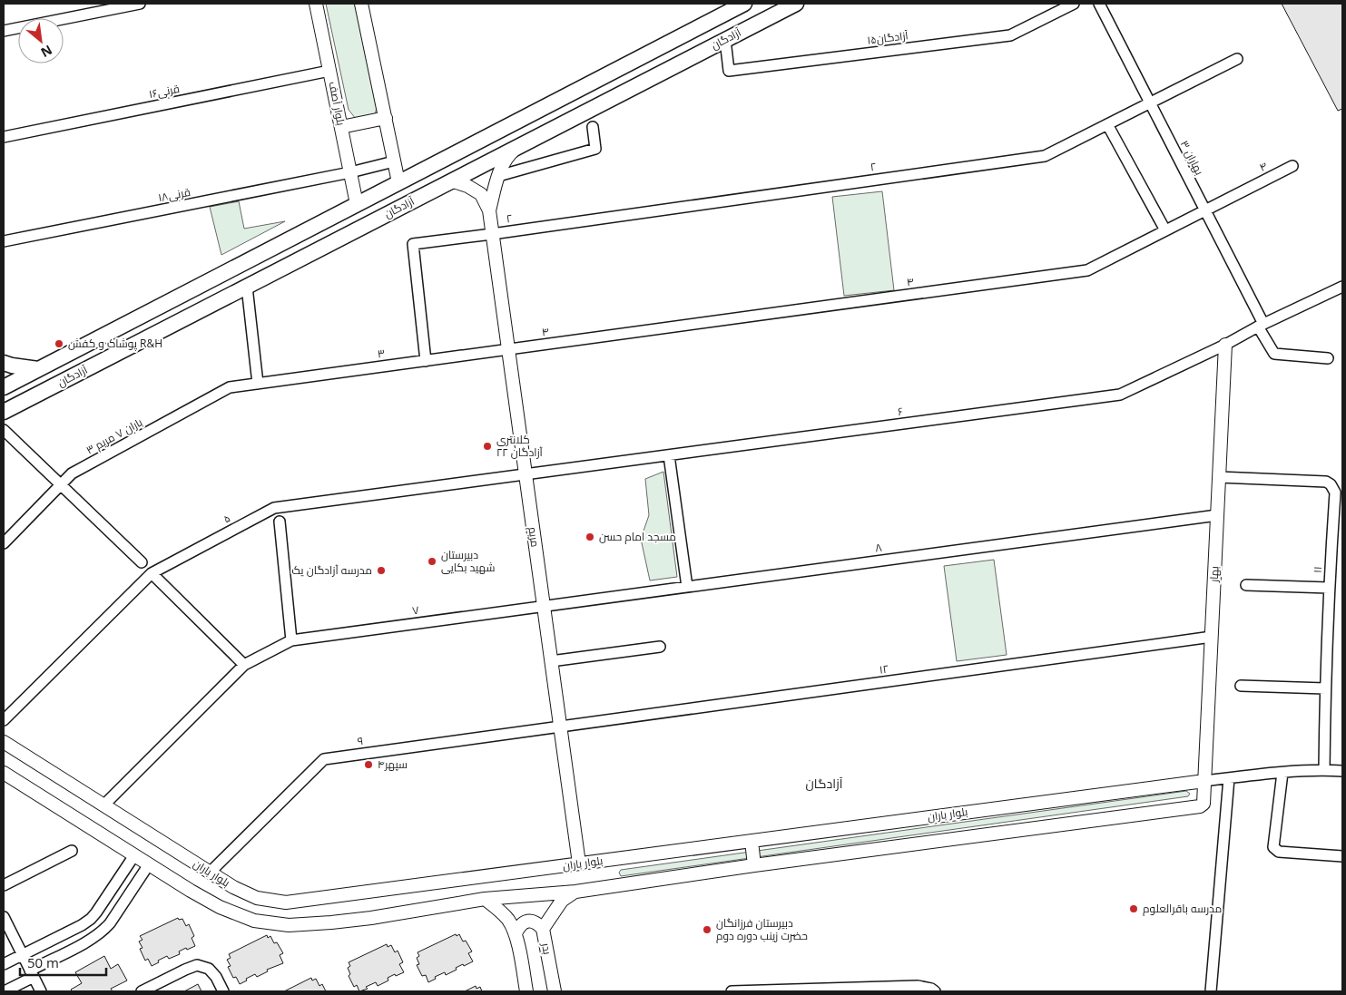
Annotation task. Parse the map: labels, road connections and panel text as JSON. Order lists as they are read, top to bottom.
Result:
{
  "streets": {
    "main road": ["آزادگان"],
    "street": [
      "آزادگان۱۵",
      "قرنی۱۶",
      "بلوار آصف",
      "بهاران ۳",
      "۲",
      "۴",
      "قرنی۱۸",
      "۳",
      "۶",
      "باران ۷ مریم ۳",
      "۵",
      "مریم",
      "۸",
      "۱۱",
      "بهار",
      "۷",
      "۱۲",
      "۹",
      "بلوار باران",
      "بدر"
    ]
  },
  "crossings": [
    ["آزادگان۱۵", "آزادگان"],
    ["آزادگان", "بلوار آصف"],
    ["قرنی۱۶", "بلوار آصف"],
    ["بلوار آصف", "قرنی۱۸"],
    ["بهاران ۳", "۲"],
    ["بهاران ۳", "۴"],
    ["بهاران ۳", "۶"],
    ["۲", "۳"],
    ["۲", "مریم"],
    ["۴", "۳"],
    ["۴", "مریم"],
    ["۳", "باران ۷ مریم ۳"],
    ["۳", "مریم"],
    ["۶", "۵"],
    ["۶", "مریم"],
    ["۶", "بهار"],
    ["۵", "مریم"],
    ["مریم", "۸"],
    ["مریم", "۷"],
    ["مریم", "۱۲"],
    ["مریم", "۹"],
    ["مریم", "بلوار باران"],
    ["۸", "بهار"],
    ["۸", "۷"],
    ["۱۱", "بهار"],
    ["بهار", "۱۲"],
    ["بهار", "بلوار باران"],
    ["۱۲", "۹"],
    ["۹", "بلوار باران"]
  ],
  "districts": ["آزادگان"],
  "places": [
    "پوشاک و کفش R&H",
    "کلانتری ۲۲ آزادگان",
    "مسجد امام حسن",
    "دبیرستان شهید بکایی",
    "مدرسه آزادگان یک",
    "سپهر۴",
    "مدرسه باقرالعلوم",
    "دبیرستان فرزانگان حضرت زینب دوره دوم"
  ],
  "scale_bar": "50 m",
  "north": "bottom right"
}
